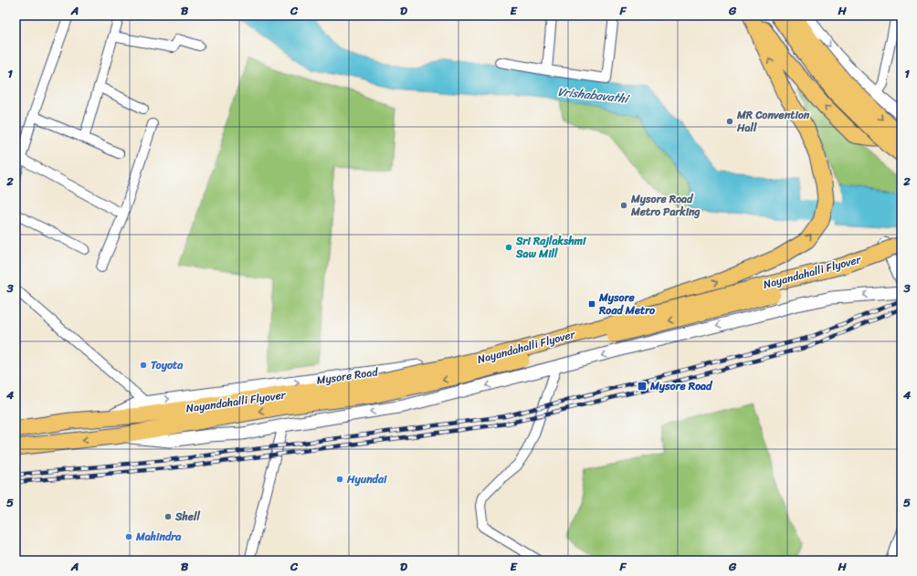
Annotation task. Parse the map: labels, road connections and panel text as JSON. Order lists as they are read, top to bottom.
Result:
{
  "streets": {
    "highway": ["Nayandahalli Flyover", "Mysore Road"]
  },
  "crossings": [
    ["Nayandahalli Flyover", "Mysore Road"]
  ],
  "water": ["Vrishabavathi"],
  "places": {
    "other": [
      "MR Convention Hall",
      "Mysore Road Metro Parking",
      "Sri Rajlakshmi Saw Mill",
      "Toyota",
      "Hyundai",
      "Shell",
      "Mahindra"
    ],
    "transit": ["Mysore Road Metro", "Mysore Road"]
  },
  "grid": {
    "columns": [
      "A",
      "B",
      "C",
      "D",
      "E",
      "F",
      "G",
      "H"
    ],
    "rows": [
      "1",
      "2",
      "3",
      "4",
      "5"
    ]
  }
}
